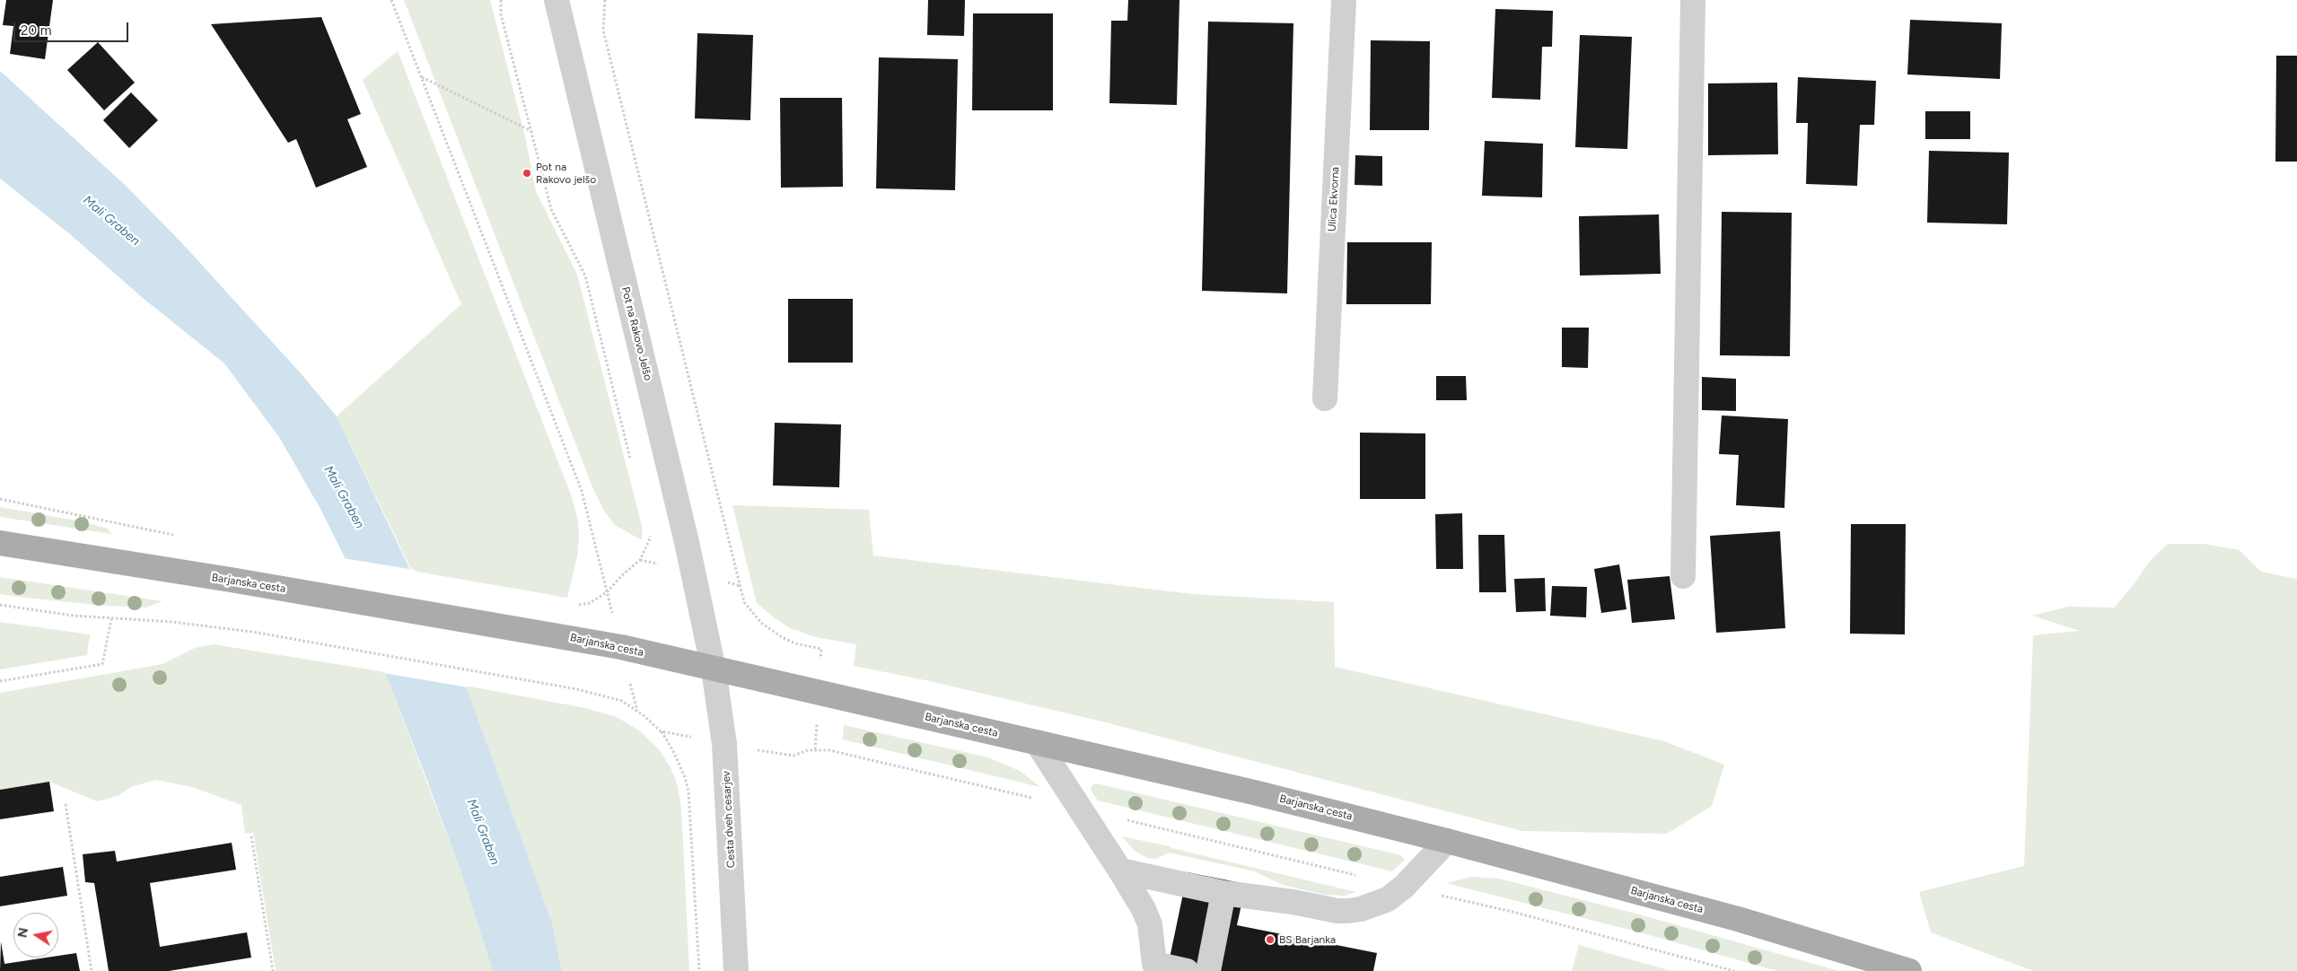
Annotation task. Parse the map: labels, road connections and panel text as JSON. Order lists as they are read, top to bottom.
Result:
{
  "streets": {
    "main road": ["Barjanska cesta"],
    "street": ["Ulica Ekvorna", "Pot na Rakovo Jelšo", "Cesta dveh cesarjev"]
  },
  "crossings": [
    ["Pot na Rakovo Jelšo", "Barjanska cesta"],
    ["Pot na Rakovo Jelšo", "Cesta dveh cesarjev"],
    ["Barjanska cesta", "Cesta dveh cesarjev"]
  ],
  "water": ["Mali Graben"],
  "places": ["Pot na Rakovo jelšo", "BS Barjanka"],
  "scale_bar": "20 m",
  "north": "left"
}
